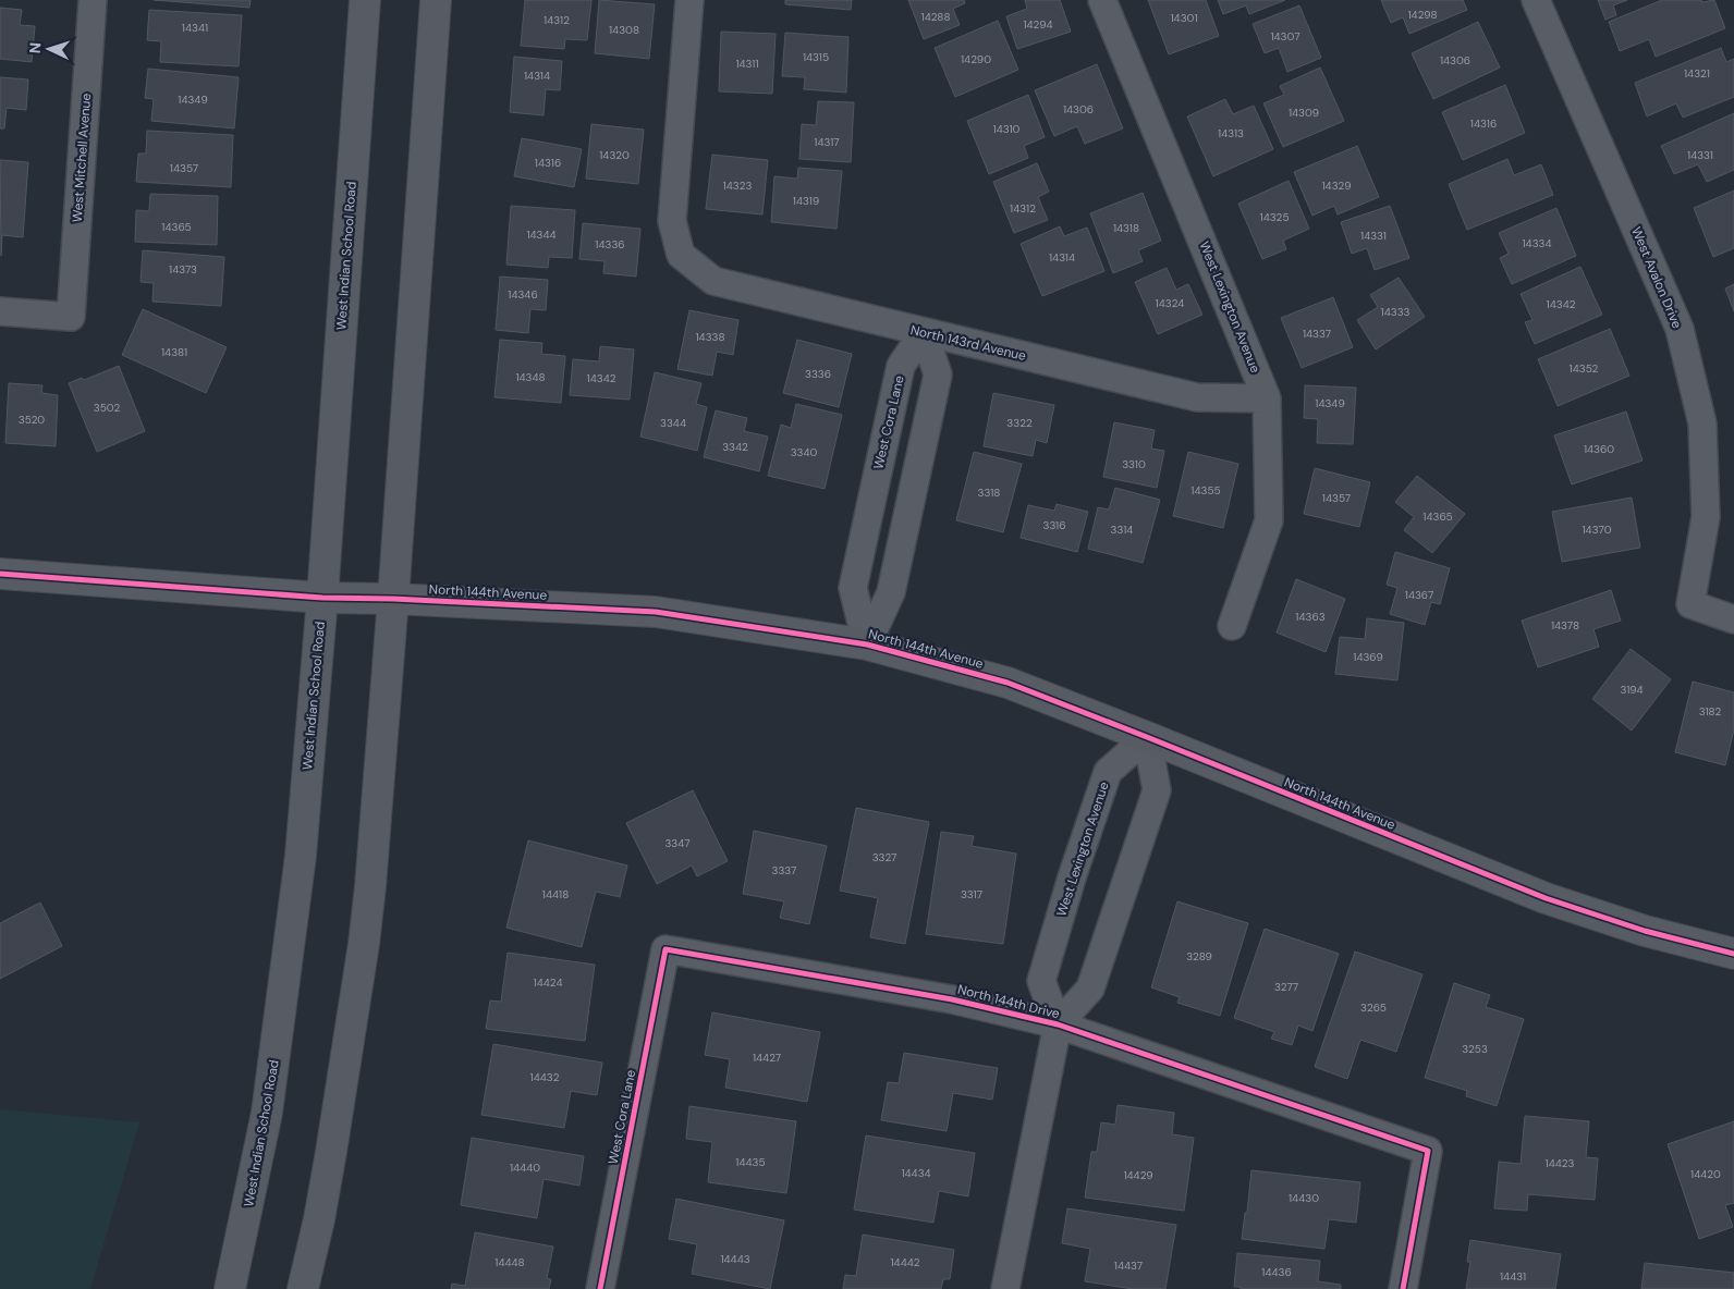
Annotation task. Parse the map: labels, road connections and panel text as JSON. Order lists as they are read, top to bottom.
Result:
{
  "streets": {
    "main road": ["West Indian School Road", "North 144th Avenue"],
    "street": [
      "West Mitchell Avenue",
      "West Avalon Drive",
      "West Lexington Avenue",
      "North 143rd Avenue",
      "West Cora Lane",
      "North 144th Drive"
    ]
  },
  "crossings": [
    ["West Indian School Road", "North 144th Avenue"],
    ["West Lexington Avenue", "North 143rd Avenue"],
    ["West Lexington Avenue", "North 144th Avenue"],
    ["West Lexington Avenue", "North 144th Drive"],
    ["North 143rd Avenue", "West Cora Lane"],
    ["West Cora Lane", "North 144th Avenue"],
    ["West Cora Lane", "North 144th Drive"]
  ],
  "house_numbers": [
    "14298",
    "14288",
    "14301",
    "14312",
    "14294",
    "14341",
    "14308",
    "14307",
    "14315",
    "14290",
    "14306",
    "14311",
    "14321",
    "14314",
    "14349",
    "14306",
    "14309",
    "14316",
    "14310",
    "14313",
    "14317",
    "14320",
    "14331",
    "14316",
    "14357",
    "14323",
    "14329",
    "14319",
    "14312",
    "14325",
    "14365",
    "14318",
    "14344",
    "14331",
    "14334",
    "14336",
    "14314",
    "14373",
    "14346",
    "14324",
    "14342",
    "14333",
    "14337",
    "14338",
    "14381",
    "14352",
    "3336",
    "14348",
    "14342",
    "14349",
    "3502",
    "3520",
    "3344",
    "3322",
    "3342",
    "14360",
    "3340",
    "3310",
    "14355",
    "3318",
    "14357",
    "14365",
    "3316",
    "3314",
    "14370",
    "14367",
    "14363",
    "14378",
    "14369",
    "3194",
    "3182",
    "3347",
    "3327",
    "3337",
    "14418",
    "3317",
    "3289",
    "14424",
    "3277",
    "3265",
    "3253",
    "14427",
    "14432",
    "14435",
    "14423",
    "14440",
    "14434",
    "14420",
    "14429",
    "14430",
    "14443",
    "14448",
    "14442",
    "14437",
    "14436",
    "14431"
  ],
  "north": "left"
}
